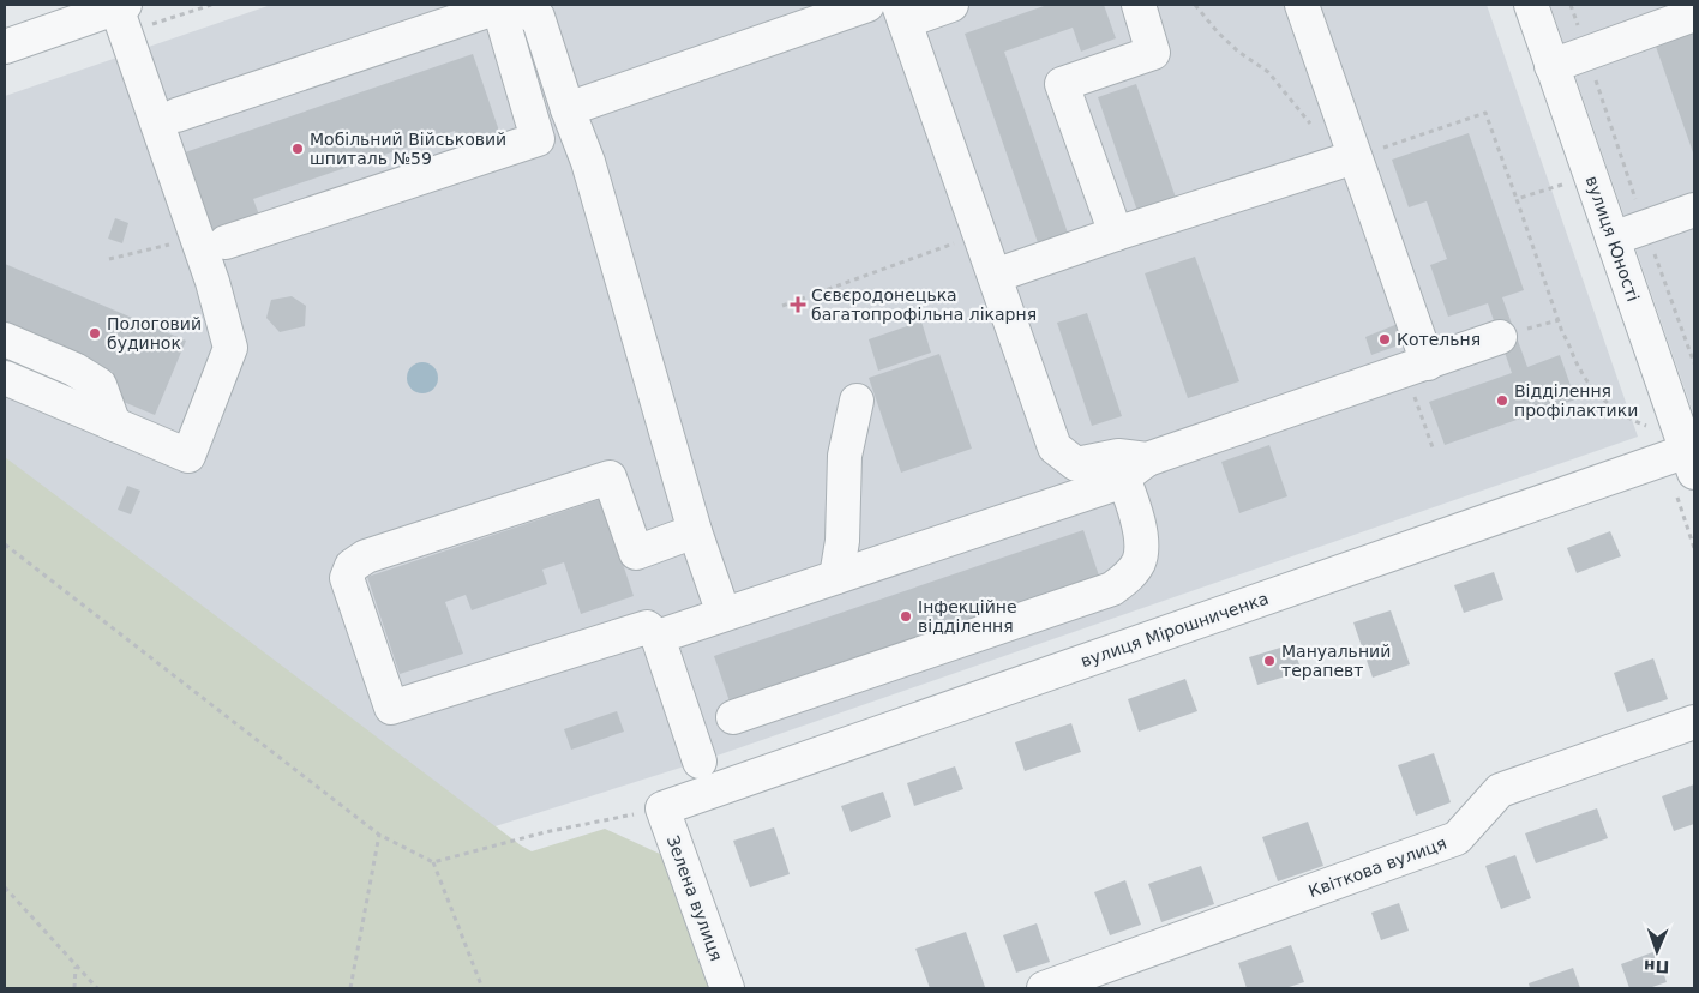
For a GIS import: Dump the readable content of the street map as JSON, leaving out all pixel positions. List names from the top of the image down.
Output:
{
  "streets": {
    "street": [
      "вулиця Юності",
      "вулиця Мірошниченка",
      "Квіткова вулиця",
      "Зелена вулиця"
    ]
  },
  "crossings": [
    ["вулиця Юності", "вулиця Мірошниченка"],
    ["вулиця Мірошниченка", "Зелена вулиця"]
  ],
  "places": {
    "other": [
      "Мобільний Військовий шпиталь №59",
      "Пологовий будинок",
      "Котельня",
      "Відділення профілактики",
      "Інфекційне відділення",
      "Мануальний терапевт"
    ],
    "health": ["Сєвєродонецька багатопрофільна лікарня"]
  },
  "north": "bottom"
}
